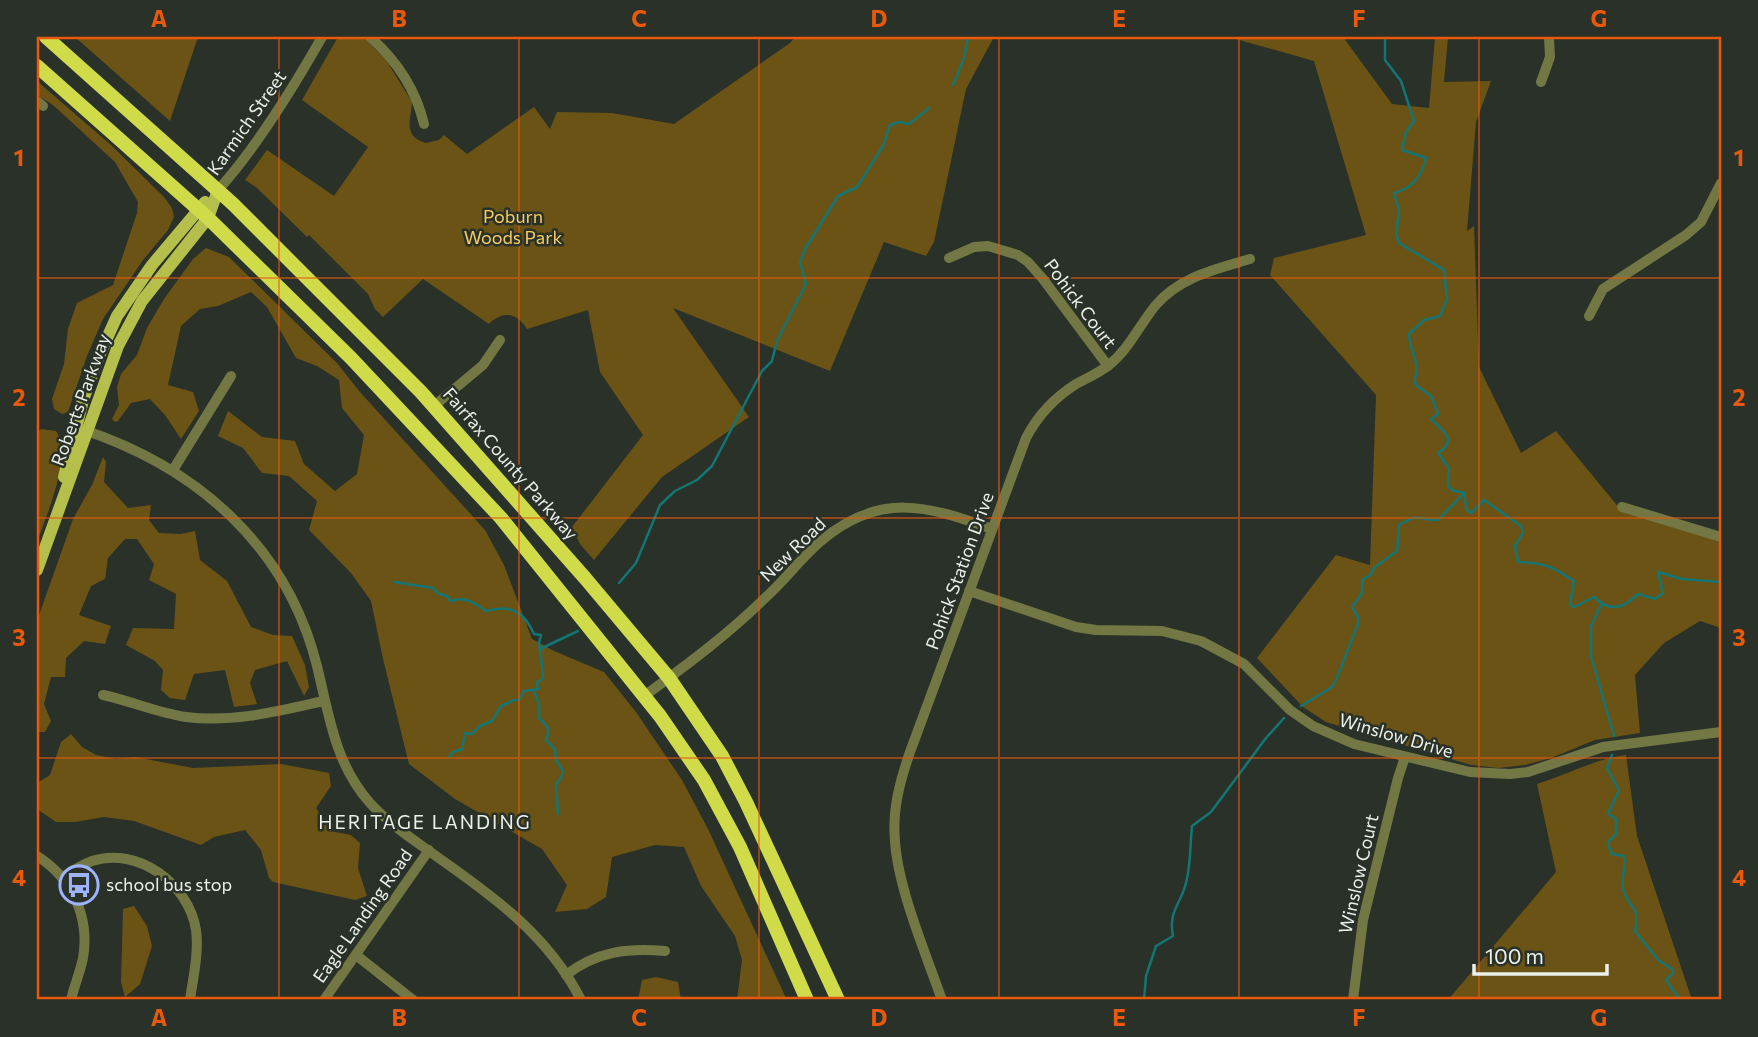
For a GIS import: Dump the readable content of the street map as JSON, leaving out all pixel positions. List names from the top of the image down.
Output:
{
  "streets": {
    "highway": ["Fairfax County Parkway"],
    "main road": ["Roberts Parkway"],
    "street": [
      "Karmich Street",
      "Pohick Court",
      "New Road",
      "Pohick Station Drive",
      "Winslow Drive",
      "Winslow Court",
      "Eagle Landing Road"
    ]
  },
  "crossings": [
    ["Karmich Street", "Roberts Parkway"],
    ["Karmich Street", "Fairfax County Parkway"],
    ["Pohick Court", "Pohick Station Drive"],
    ["Roberts Parkway", "Fairfax County Parkway"],
    ["Fairfax County Parkway", "New Road"],
    ["New Road", "Pohick Station Drive"],
    ["Pohick Station Drive", "Winslow Drive"],
    ["Winslow Drive", "Winslow Court"]
  ],
  "districts": ["HERITAGE LANDING"],
  "parks": ["Poburn Woods Park"],
  "places": {
    "bus stop": ["school bus stop"]
  },
  "scale_bar": "100 m",
  "grid": {
    "columns": [
      "A",
      "B",
      "C",
      "D",
      "E",
      "F",
      "G"
    ],
    "rows": [
      "1",
      "2",
      "3",
      "4"
    ]
  }
}
